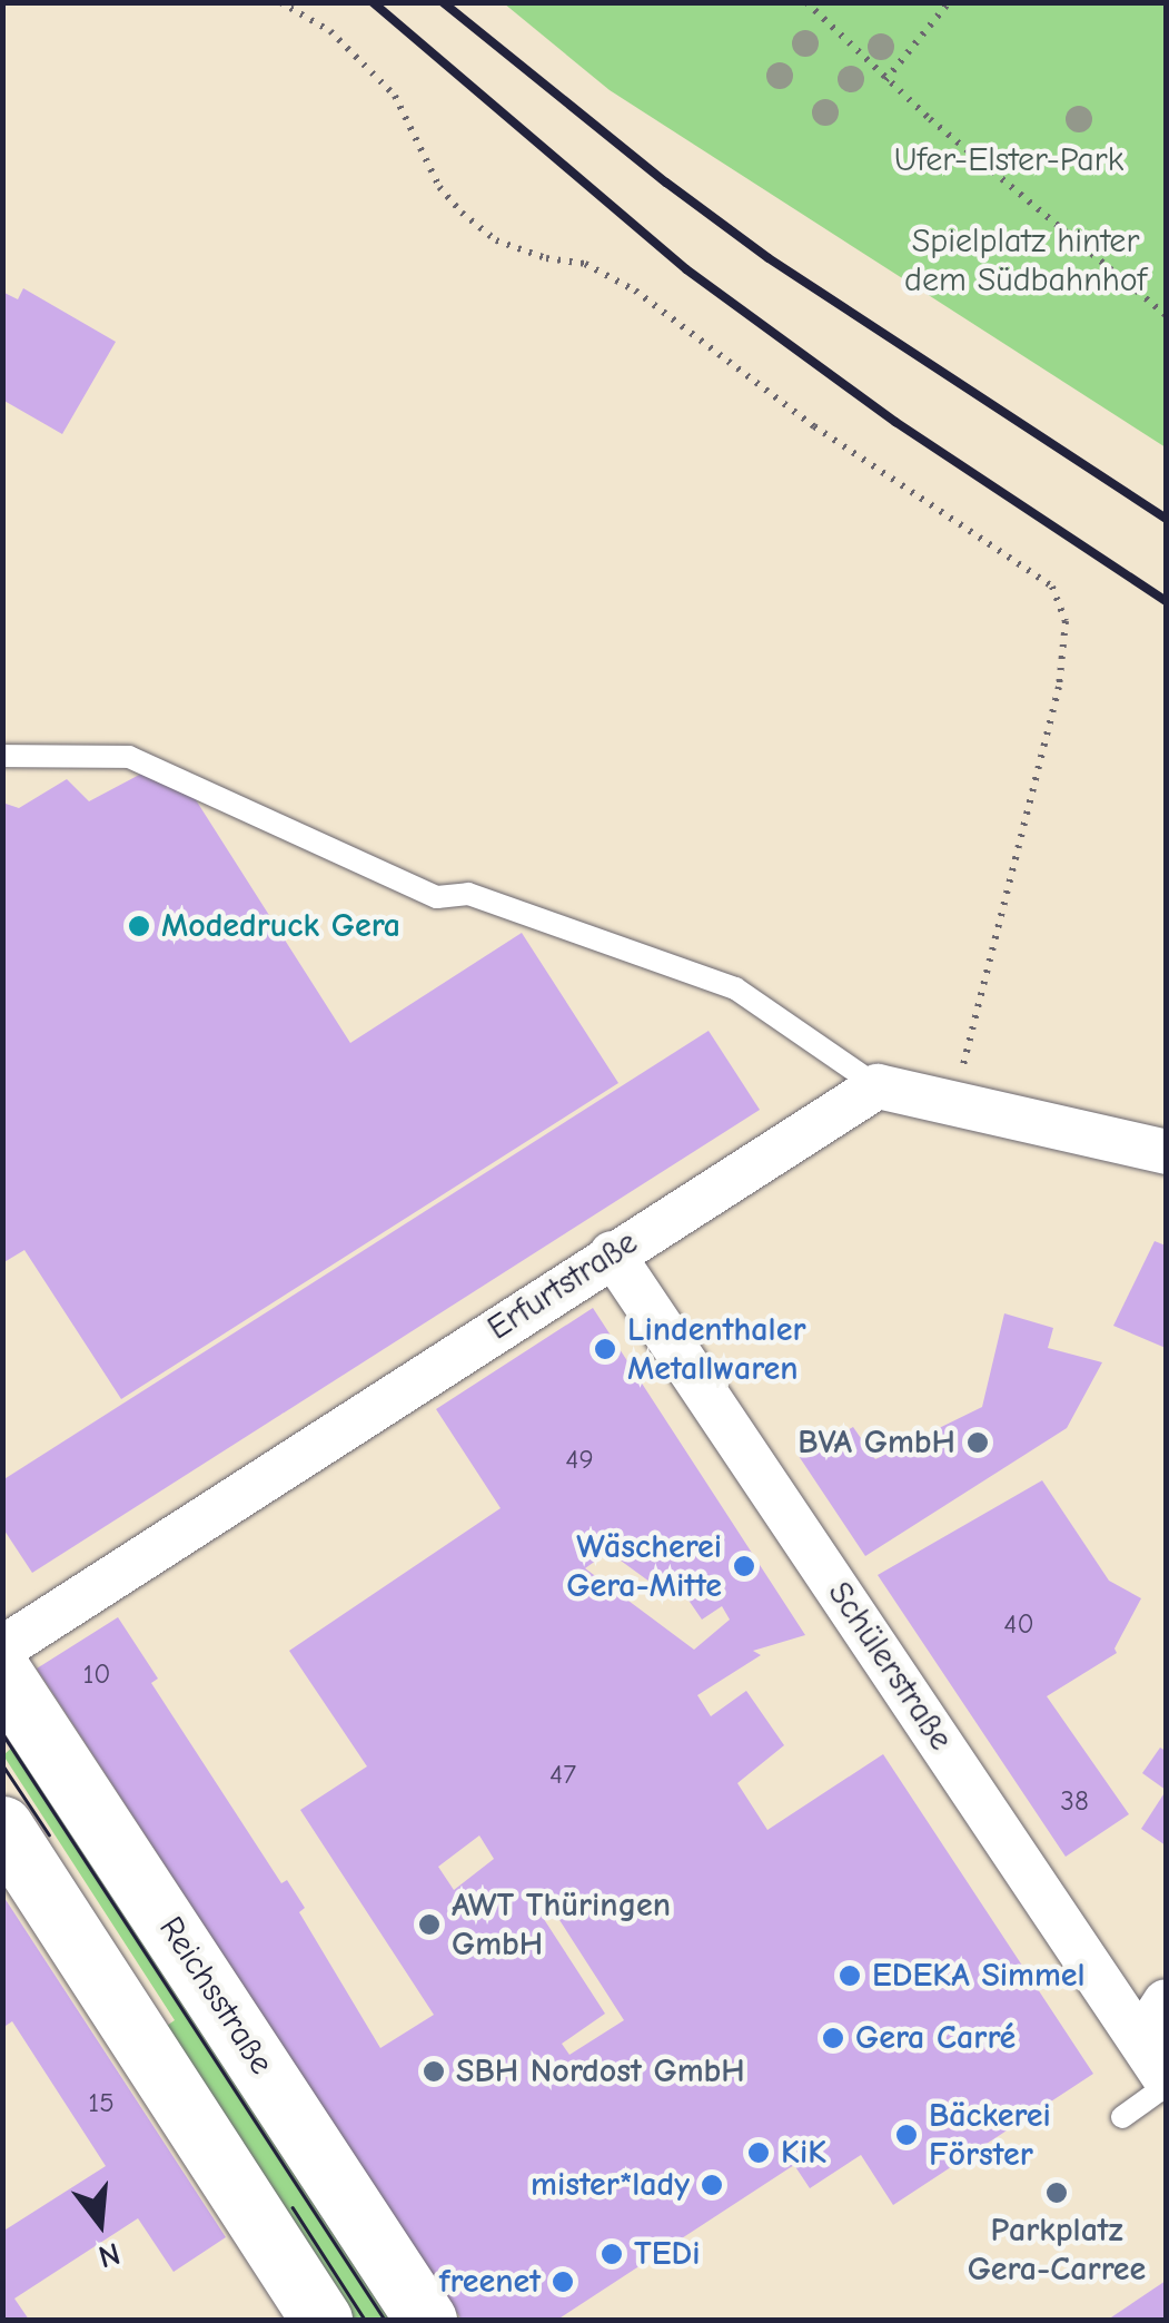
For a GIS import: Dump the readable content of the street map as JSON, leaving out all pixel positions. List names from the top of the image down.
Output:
{
  "streets": {
    "main road": ["Reichsstraße"],
    "street": ["Erfurtstraße", "Schülerstraße"]
  },
  "crossings": [
    ["Erfurtstraße", "Schülerstraße"]
  ],
  "parks": ["Ufer-Elster-Park", "Spielplatz hinter dem Südbahnhof"],
  "places": [
    "Modedruck Gera",
    "Lindenthaler Metallwaren",
    "BVA GmbH",
    "Wäscherei Gera-Mitte",
    "AWT Thüringen GmbH",
    "EDEKA Simmel",
    "Gera Carré",
    "SBH Nordost GmbH",
    "Bäckerei Förster",
    "KiK",
    "mister*lady",
    "Parkplatz Gera-Carree",
    "TEDi",
    "freenet"
  ],
  "house_numbers": [
    "49",
    "40",
    "10",
    "47",
    "38",
    "15"
  ],
  "north": "bottom"
}
